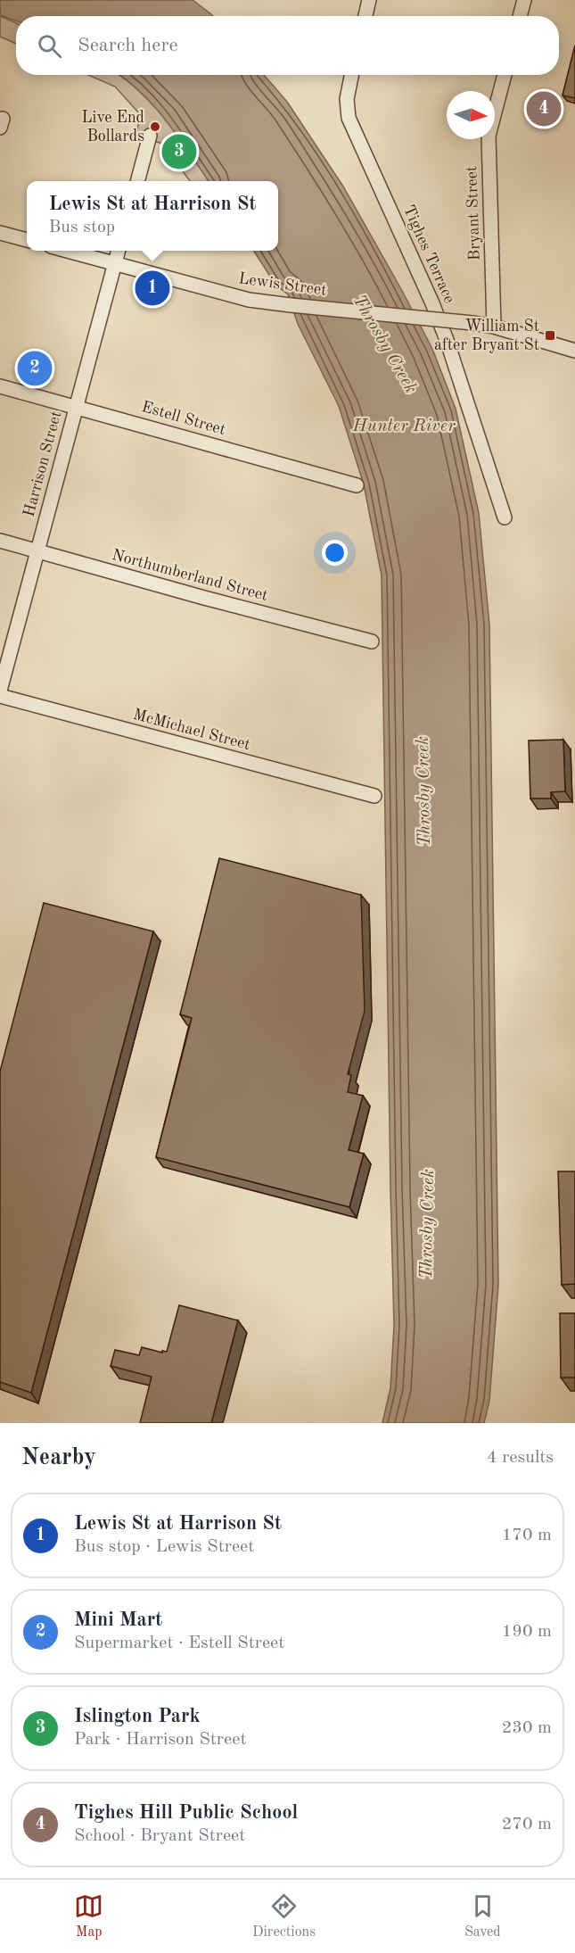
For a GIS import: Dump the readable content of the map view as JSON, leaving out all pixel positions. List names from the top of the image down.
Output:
{
  "streets": {
    "street": [
      "Bryant Street",
      "Tighes Terrace",
      "Lewis Street",
      "Estell Street",
      "Harrison Street",
      "Northumberland Street",
      "McMichael Street"
    ]
  },
  "crossings": [
    ["Bryant Street", "Lewis Street"],
    ["Lewis Street", "Harrison Street"],
    ["Estell Street", "Harrison Street"],
    ["Harrison Street", "Northumberland Street"]
  ],
  "water": ["Throsby Creek", "Hunter River"],
  "places": {
    "other": ["Live End Bollards"],
    "transit": ["William St after Bryant St"]
  },
  "north": "right",
  "page": {
    "search": "Search here",
    "pins": [
      "4",
      "3",
      "1",
      "2"
    ],
    "popup": ["Lewis St at Harrison St", "Bus stop"],
    "heading": ["Nearby", "4 results"],
    "list": [
      {
        "mark": "1",
        "name": "Lewis St at Harrison St",
        "note": "Bus stop · Lewis Street",
        "value": "170 m"
      },
      {
        "mark": "2",
        "name": "Mini Mart",
        "note": "Supermarket · Estell Street",
        "value": "190 m"
      },
      {
        "mark": "3",
        "name": "Islington Park",
        "note": "Park · Harrison Street",
        "value": "230 m"
      },
      {
        "mark": "4",
        "name": "Tighes Hill Public School",
        "note": "School · Bryant Street",
        "value": "270 m"
      }
    ],
    "nav": ["Map", "Directions", "Saved"]
  }
}
